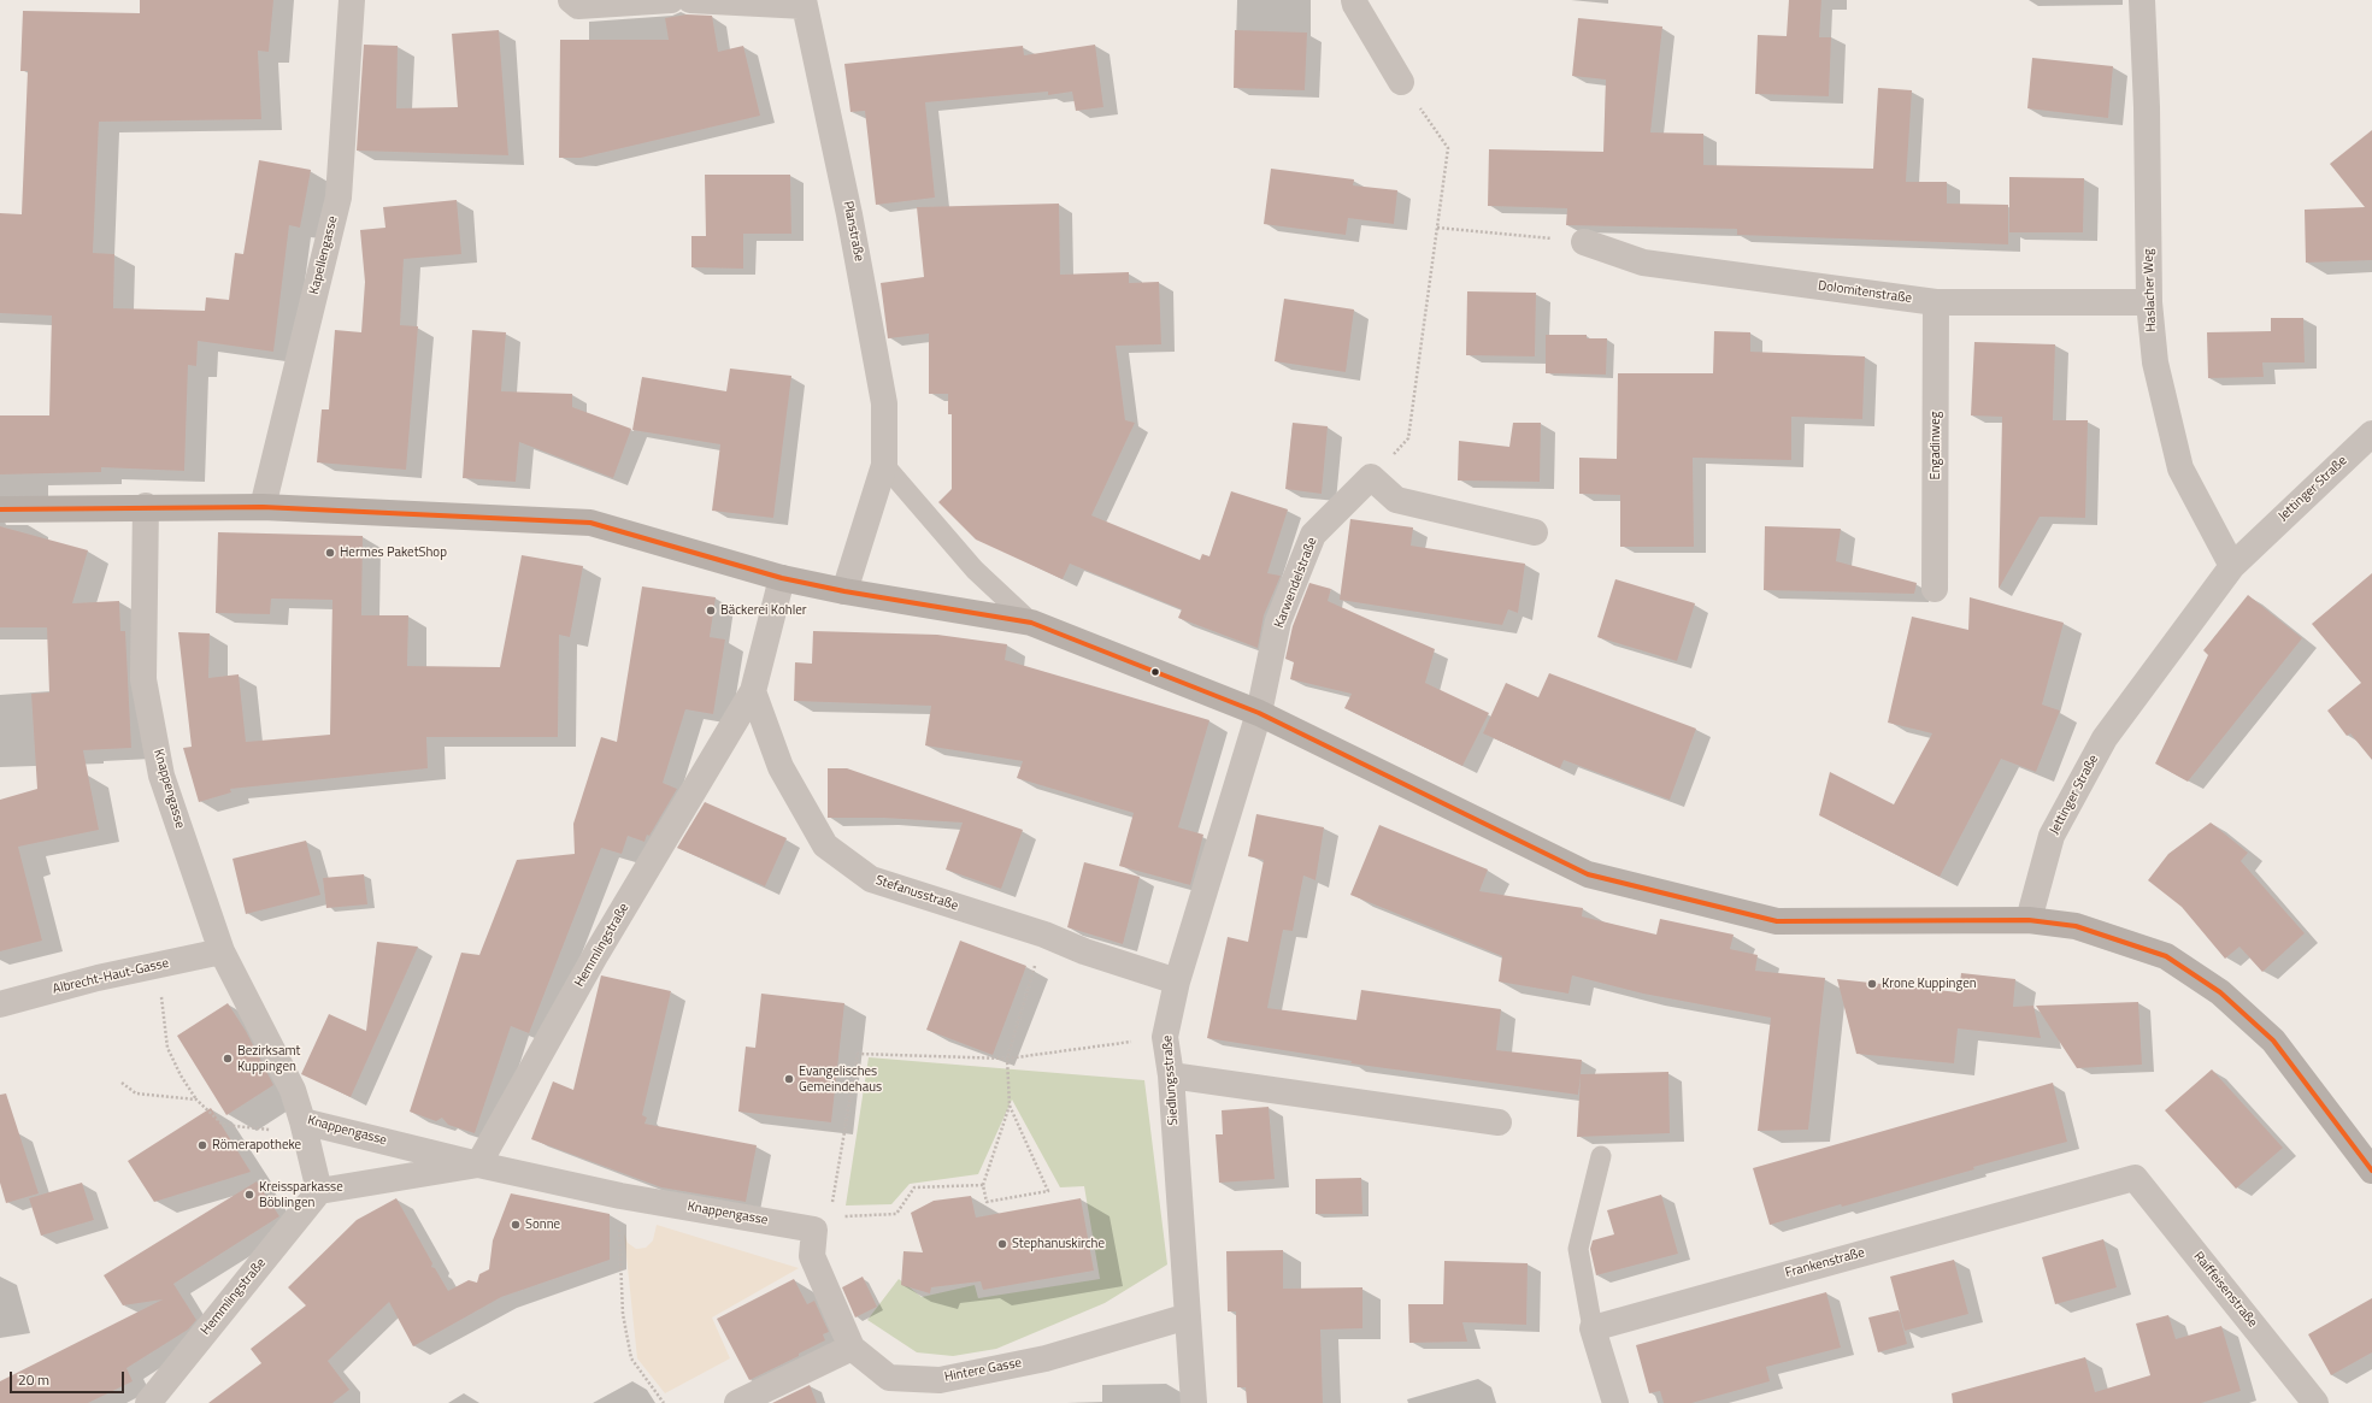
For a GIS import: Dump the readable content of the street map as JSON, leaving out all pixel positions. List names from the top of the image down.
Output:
{
  "streets": {
    "street": [
      "Planstraße",
      "Kapellengasse",
      "Haslacher Weg",
      "Dolomitenstraße",
      "Engadinweg",
      "Jettinger Straße",
      "Karwendelstraße",
      "Knappengasse",
      "Stefanusstraße",
      "Hemmlingstraße",
      "Albrecht-Haut-Gasse",
      "Siedlungsstraße",
      "Frankenstraße",
      "Raiffeisenstraße",
      "Hintere Gasse"
    ]
  },
  "crossings": [
    ["Haslacher Weg", "Dolomitenstraße"],
    ["Haslacher Weg", "Jettinger Straße"],
    ["Dolomitenstraße", "Engadinweg"],
    ["Karwendelstraße", "Siedlungsstraße"],
    ["Knappengasse", "Hemmlingstraße"],
    ["Knappengasse", "Albrecht-Haut-Gasse"],
    ["Stefanusstraße", "Hemmlingstraße"],
    ["Stefanusstraße", "Siedlungsstraße"],
    ["Siedlungsstraße", "Hintere Gasse"],
    ["Frankenstraße", "Raiffeisenstraße"]
  ],
  "places": [
    "Hermes PaketShop",
    "Bäckerei Kohler",
    "Krone Kuppingen",
    "Bezirksamt Kuppingen",
    "Evangelisches Gemeindehaus",
    "Römerapotheke",
    "Kreissparkasse Böblingen",
    "Sonne",
    "Stephanuskirche"
  ],
  "scale_bar": "20 m"
}
